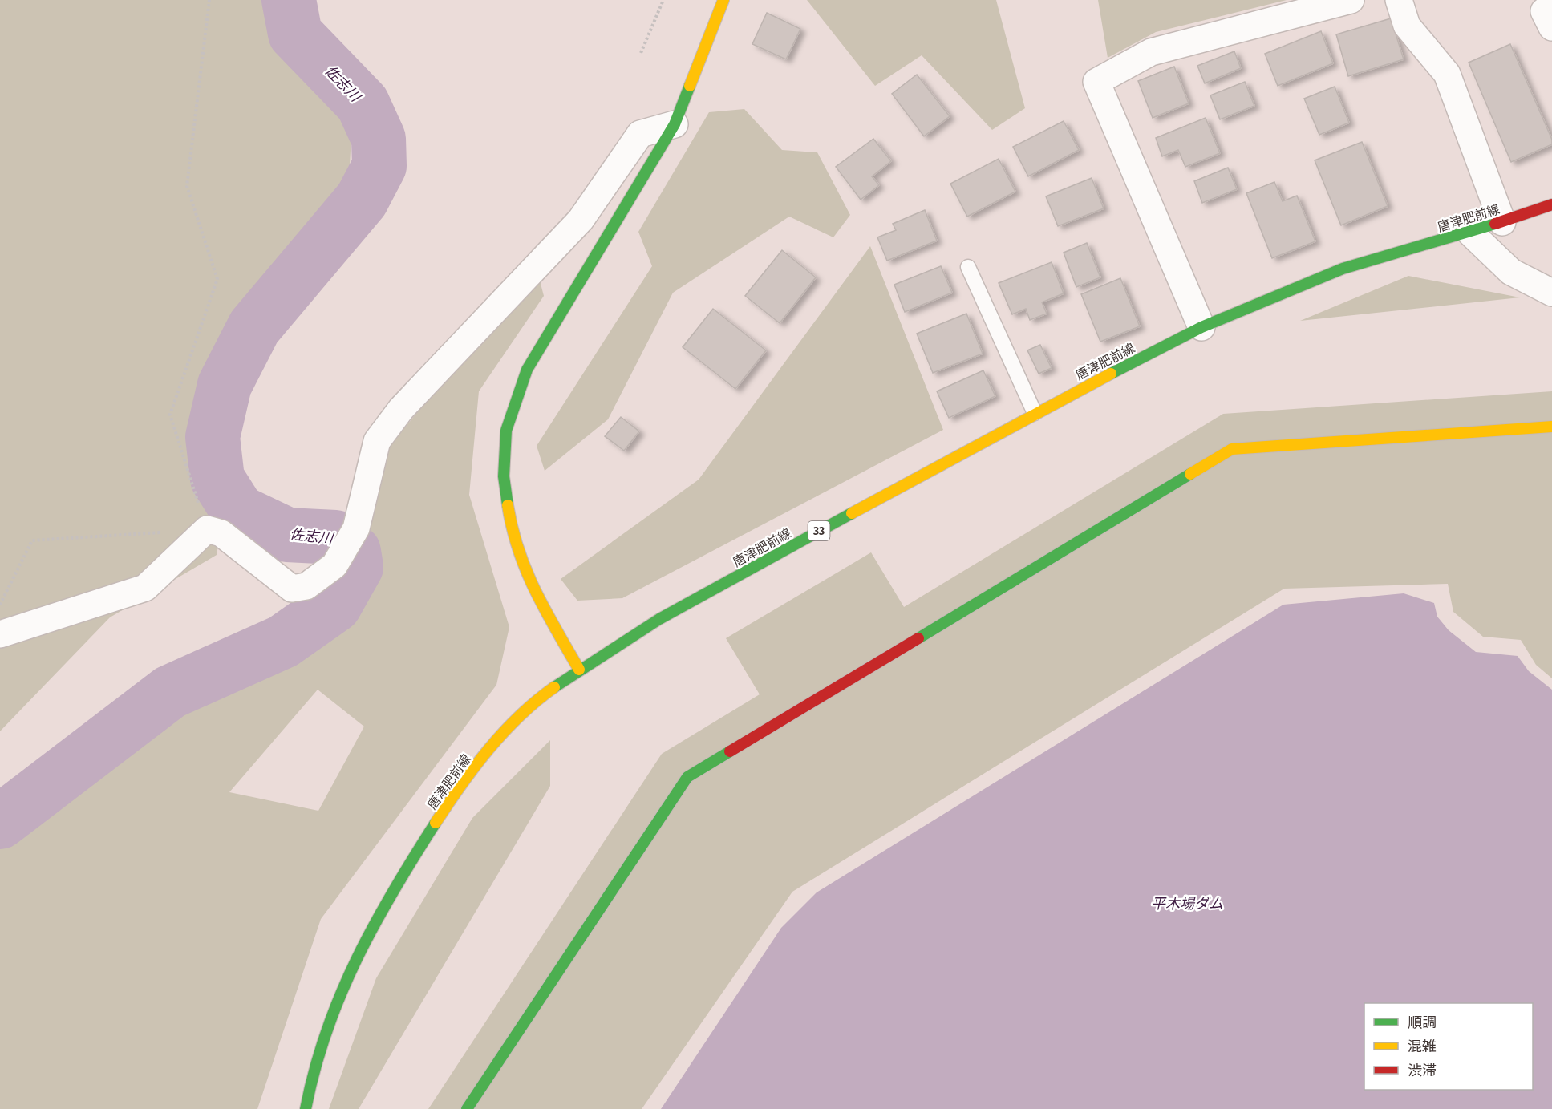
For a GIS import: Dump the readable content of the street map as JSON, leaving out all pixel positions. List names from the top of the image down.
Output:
{
  "streets": {
    "street": ["唐津肥前線", "33"]
  },
  "water": ["佐志川", "平木場ダム"],
  "legend": ["順調", "混雑", "渋滞"]
}
